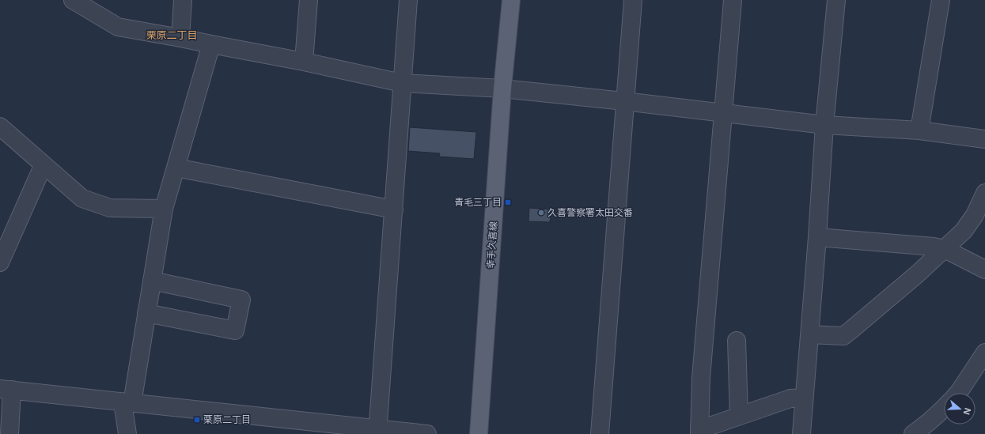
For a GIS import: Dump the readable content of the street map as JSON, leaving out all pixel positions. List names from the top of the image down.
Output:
{
  "streets": {
    "main road": ["幸手久喜線"]
  },
  "districts": ["栗原二丁目"],
  "places": {
    "transit": ["青毛三丁目", "栗原二丁目"],
    "other": ["久喜警察署太田交番"]
  },
  "north": "right"
}
